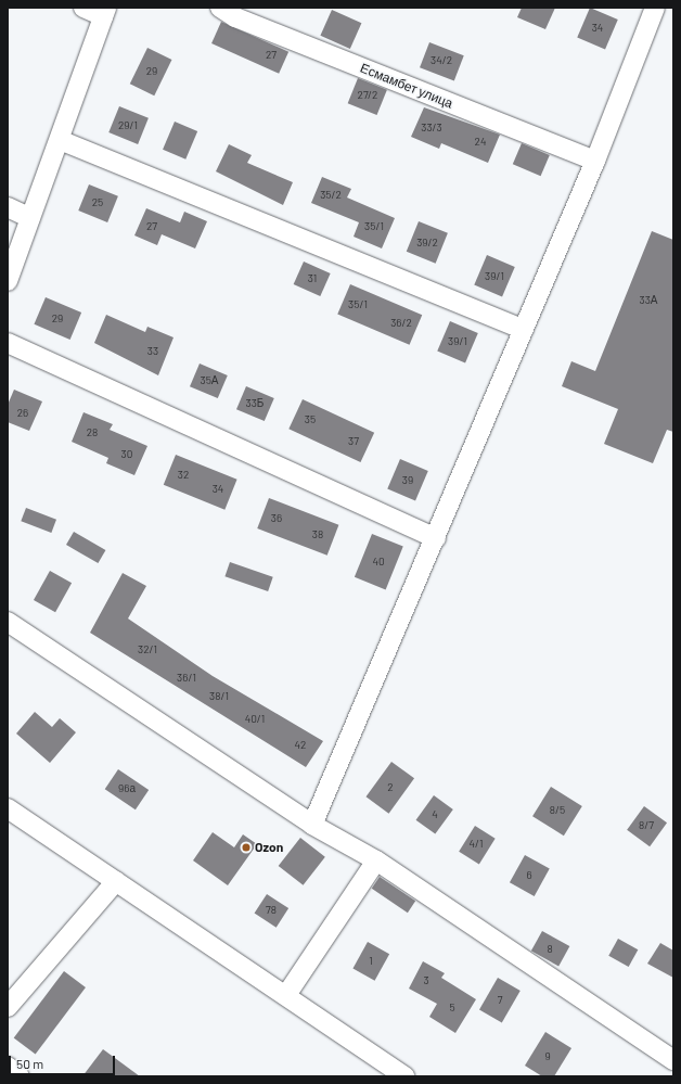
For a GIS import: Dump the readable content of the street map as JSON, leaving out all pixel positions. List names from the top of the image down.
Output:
{
  "streets": {
    "street": ["Есмамбет улица"]
  },
  "places": ["Ozon"],
  "house_numbers": [
    "34",
    "27",
    "34/2",
    "29",
    "27/2",
    "29/1",
    "33/3",
    "24",
    "35/2",
    "25",
    "27",
    "35/1",
    "39/2",
    "39/1",
    "31",
    "33А",
    "35/1",
    "29",
    "36/2",
    "39/1",
    "33",
    "35А",
    "33Б",
    "26",
    "35",
    "28",
    "37",
    "30",
    "32",
    "39",
    "34",
    "36",
    "38",
    "40",
    "32/1",
    "36/1",
    "38/1",
    "40/1",
    "42",
    "2",
    "96а",
    "8/5",
    "4",
    "8/7",
    "4/1",
    "6",
    "78",
    "8",
    "1",
    "3",
    "7",
    "5",
    "9"
  ],
  "scale_bar": "50 m"
}
